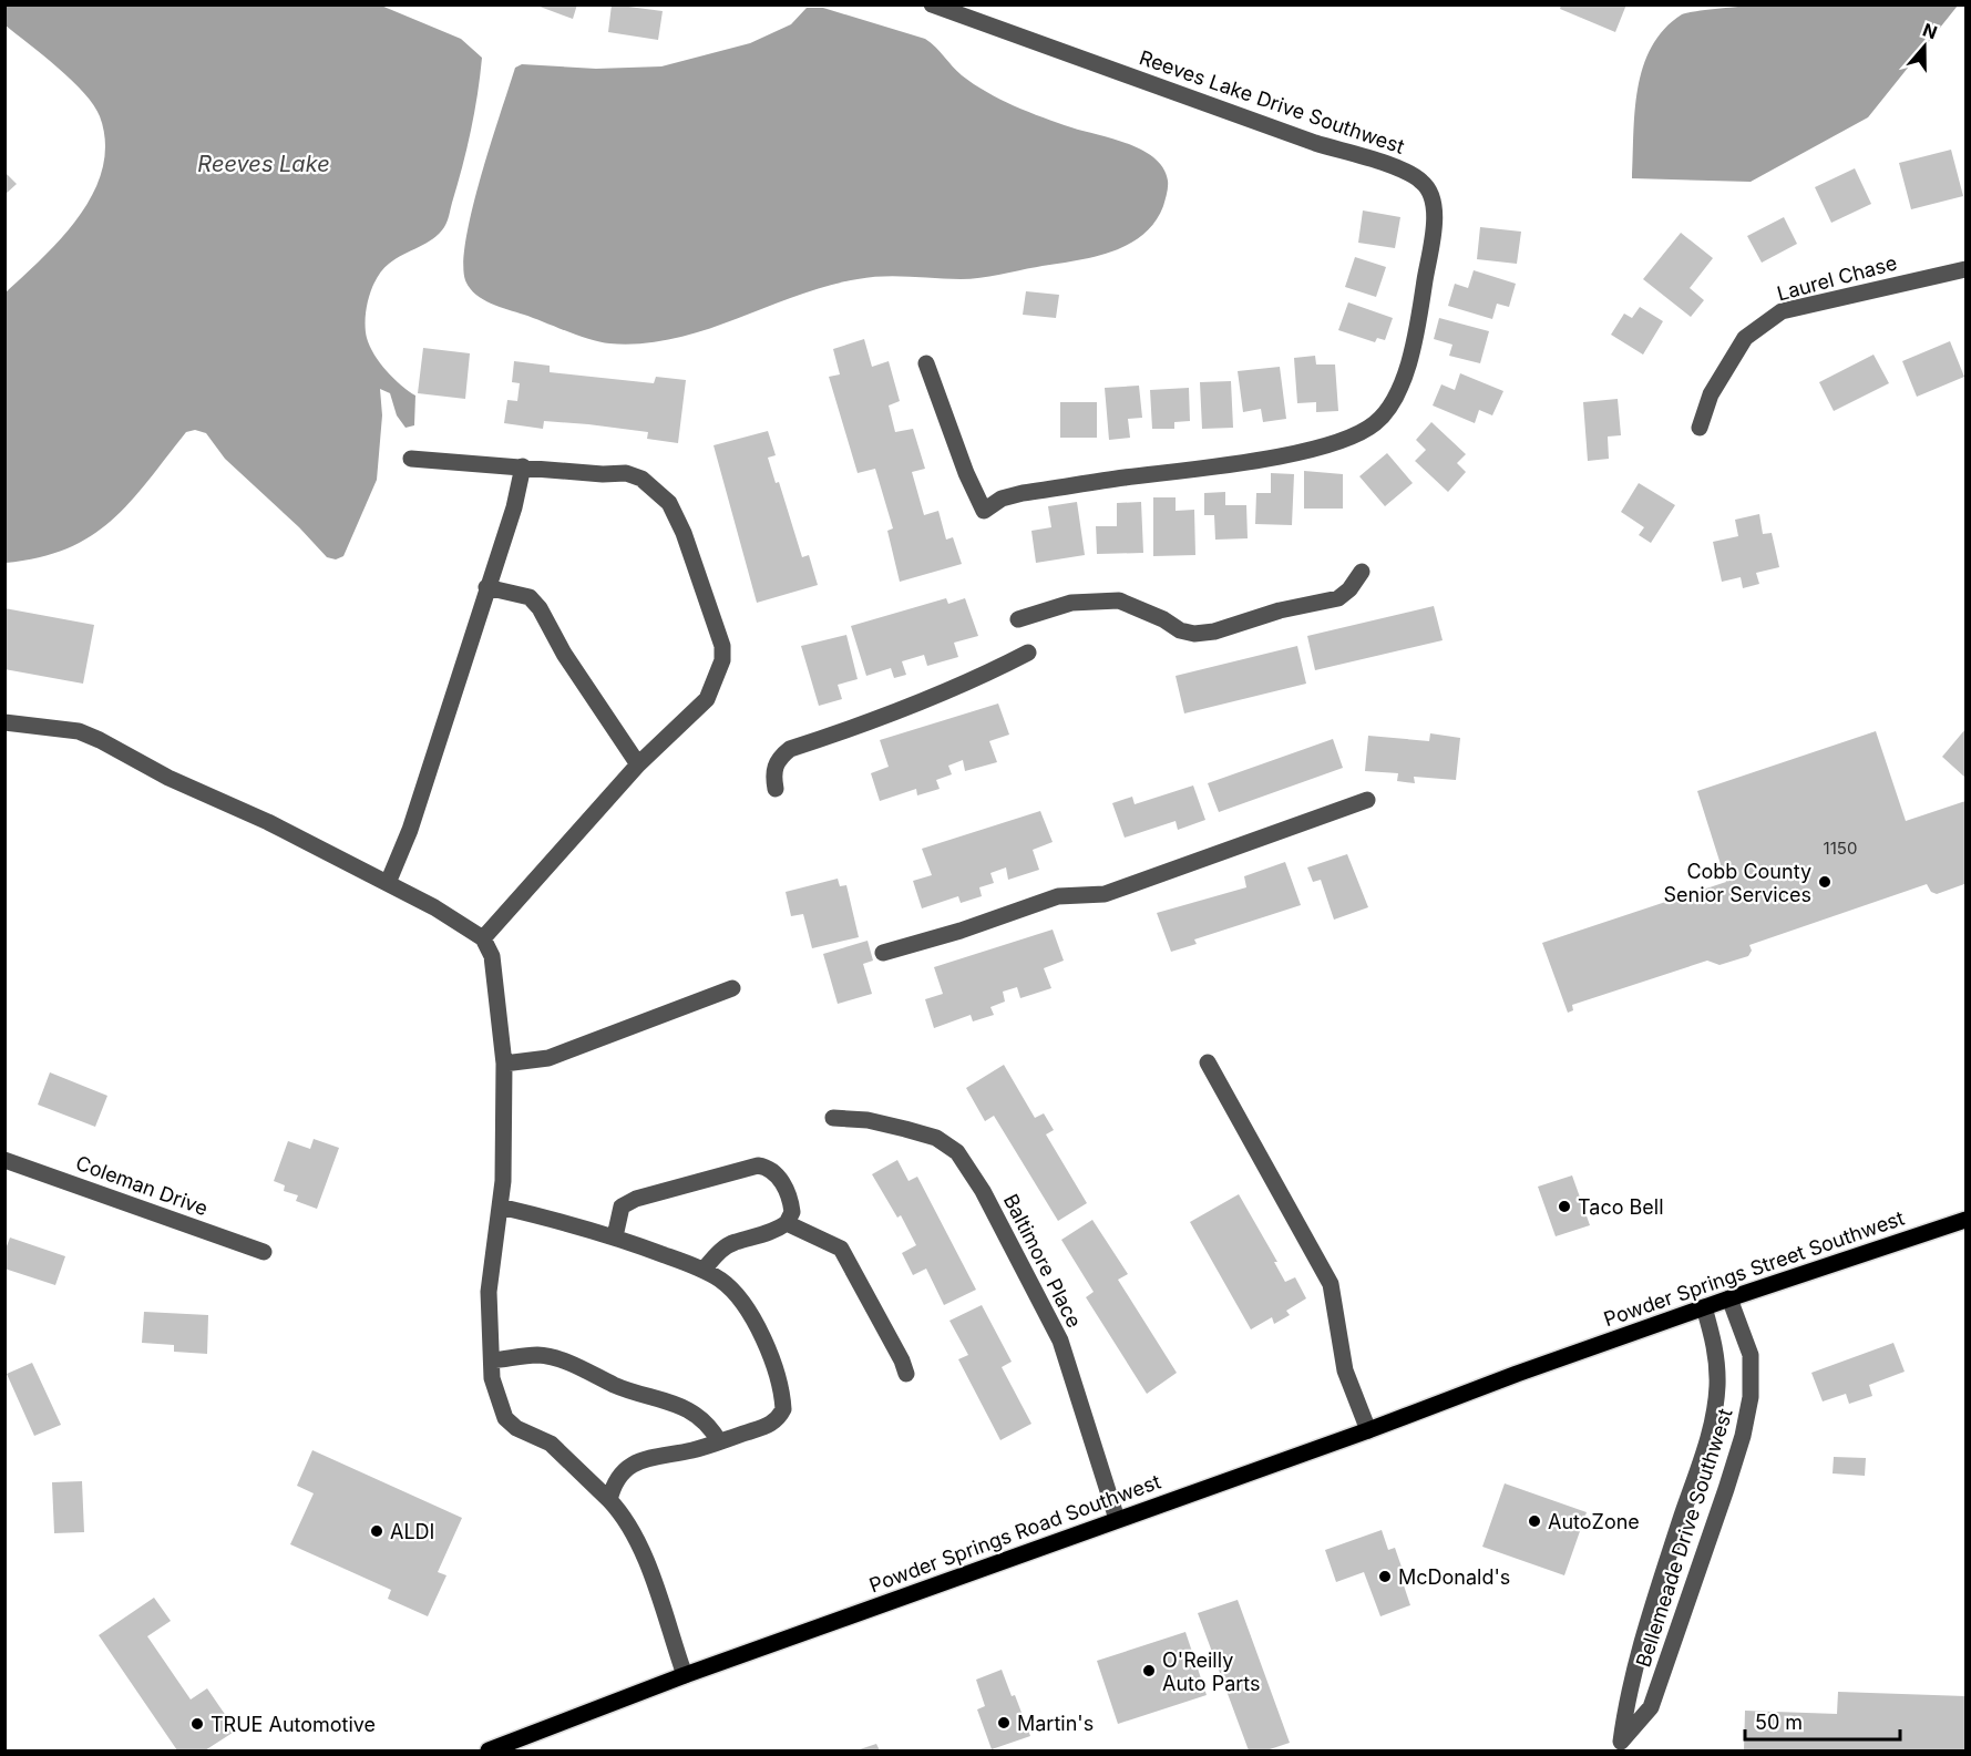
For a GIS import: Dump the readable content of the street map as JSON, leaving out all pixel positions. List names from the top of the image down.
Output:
{
  "streets": {
    "main road": ["Powder Springs Street Southwest", "Powder Springs Road Southwest"],
    "street": [
      "Reeves Lake Drive Southwest",
      "Laurel Chase",
      "Coleman Drive",
      "Baltimore Place",
      "Bellemeade Drive Southwest"
    ]
  },
  "crossings": [
    ["Baltimore Place", "Powder Springs Road Southwest"],
    ["Powder Springs Street Southwest", "Powder Springs Road Southwest"],
    ["Powder Springs Street Southwest", "Bellemeade Drive Southwest"]
  ],
  "water": ["Reeves Lake"],
  "places": [
    "Cobb County Senior Services",
    "Taco Bell",
    "AutoZone",
    "ALDI",
    "McDonald's",
    "O'Reilly Auto Parts",
    "Martin's",
    "TRUE Automotive"
  ],
  "house_numbers": ["1150"],
  "scale_bar": "50 m",
  "north": "top"
}
